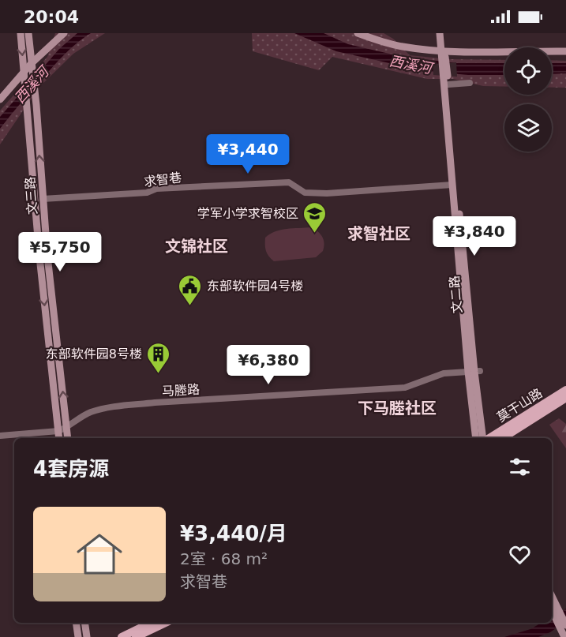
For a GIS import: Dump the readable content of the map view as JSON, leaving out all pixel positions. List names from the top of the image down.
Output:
{
  "streets": {
    "main road": ["文三路", "文二路", "莫干山路"],
    "street": ["求智巷", "马塍路"]
  },
  "crossings": [
    ["求智巷", "文三路"],
    ["求智巷", "文二路"],
    ["文三路", "马塍路"],
    ["文二路", "马塍路"]
  ],
  "districts": ["求智社区", "文锦社区", "下马塍社区"],
  "water": ["西溪河"],
  "places": {
    "school or university": ["学军小学求智校区"],
    "public building": ["东部软件园4号楼"],
    "building": ["东部软件园8号楼"]
  },
  "page": {
    "status": "20:04",
    "price": [
      "¥3,440",
      "¥3,840",
      "¥5,750",
      "¥6,380"
    ],
    "heading": "4套房源",
    "list": [
      {
        "name": "¥3,440/月",
        "note": "2室 · 68 m² · 求智巷"
      }
    ]
  }
}
